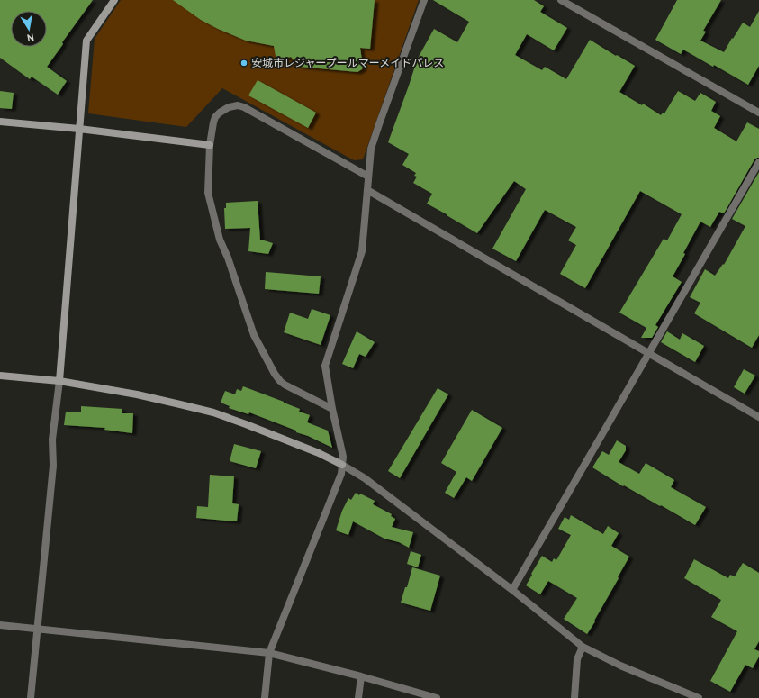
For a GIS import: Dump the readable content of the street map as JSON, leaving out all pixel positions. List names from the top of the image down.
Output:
{
  "places": ["安城市レジャープールマーメイドパレス"],
  "north": "bottom"
}
